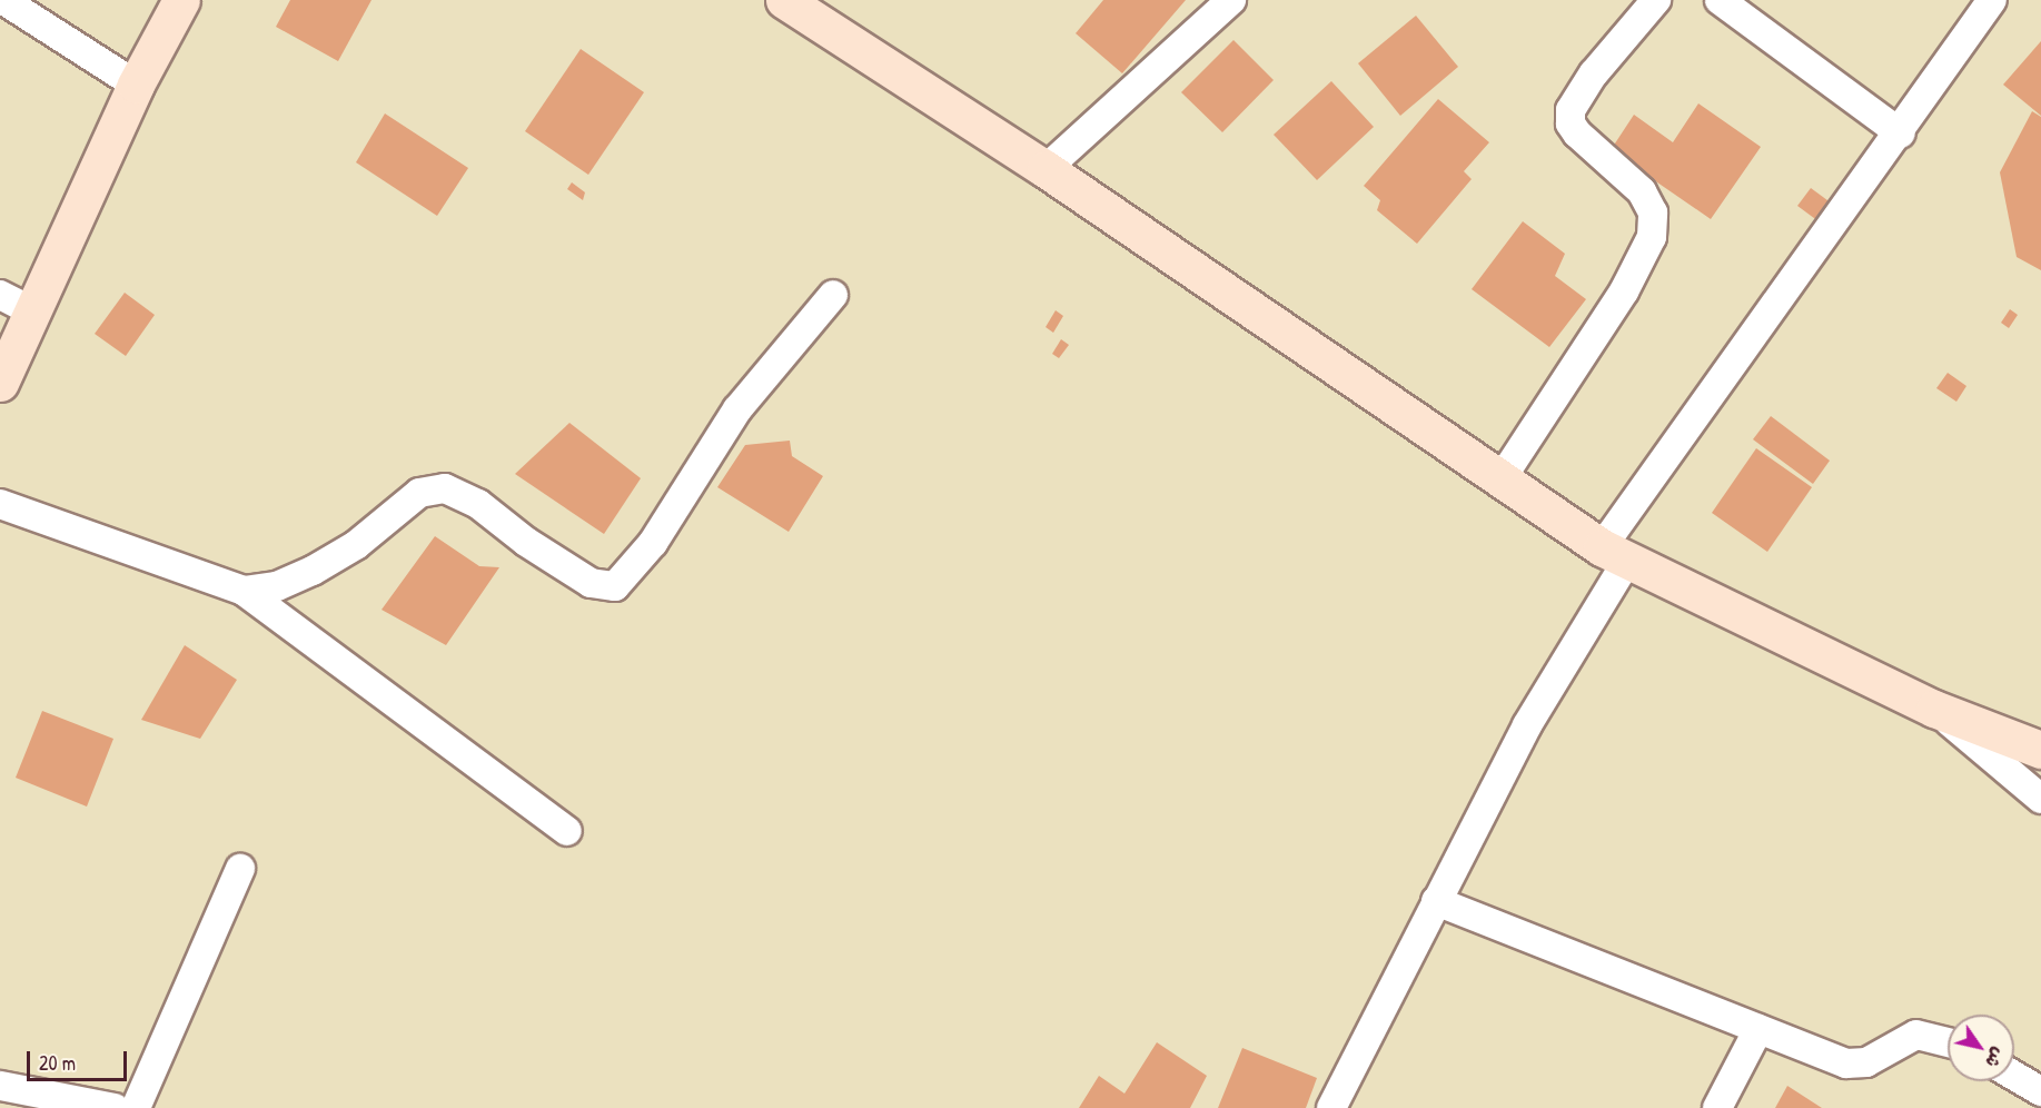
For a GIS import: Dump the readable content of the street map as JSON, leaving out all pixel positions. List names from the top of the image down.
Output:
{
  "scale_bar": "20 m",
  "north": "bottom right"
}
